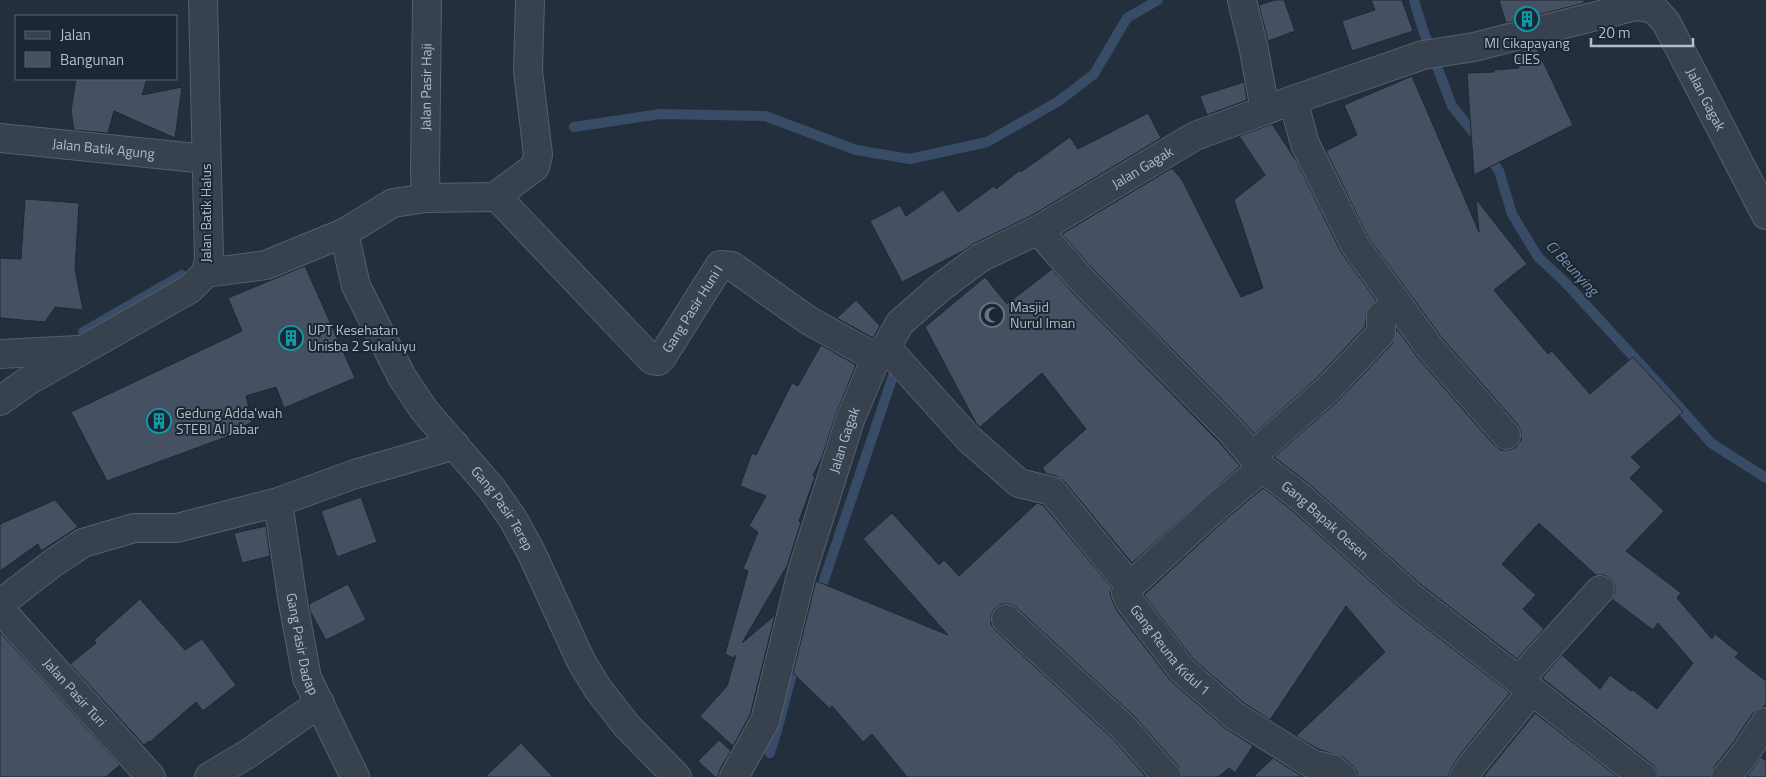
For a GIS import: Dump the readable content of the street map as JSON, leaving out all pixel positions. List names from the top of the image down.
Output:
{
  "streets": {
    "street": [
      "Jalan Pasir Haji",
      "Jalan Gagak",
      "Jalan Batik Agung",
      "Jalan Batik Halus",
      "Gang Pasir Huni I",
      "Gang Pasir Terep",
      "Gang Bapak Oesen",
      "Gang Pasir Dadap",
      "Gang Reuna Kidul 1",
      "Jalan Pasir Turi"
    ]
  },
  "crossings": [
    ["Jalan Gagak", "Gang Pasir Huni I"],
    ["Jalan Gagak", "Gang Bapak Oesen"],
    ["Jalan Gagak", "Gang Reuna Kidul 1"],
    ["Jalan Batik Agung", "Jalan Batik Halus"],
    ["Gang Pasir Huni I", "Gang Reuna Kidul 1"]
  ],
  "water": ["Ci Beunying"],
  "places": {
    "building": ["MI Cikapayang CIES", "UPT Kesehatan Unisba 2 Sukaluyu", "Gedung Adda'wah STEBI Al Jabar"],
    "mosque": ["Masjid Nurul Iman"]
  },
  "legend": ["Jalan", "Bangunan"],
  "scale_bar": "20 m"
}
